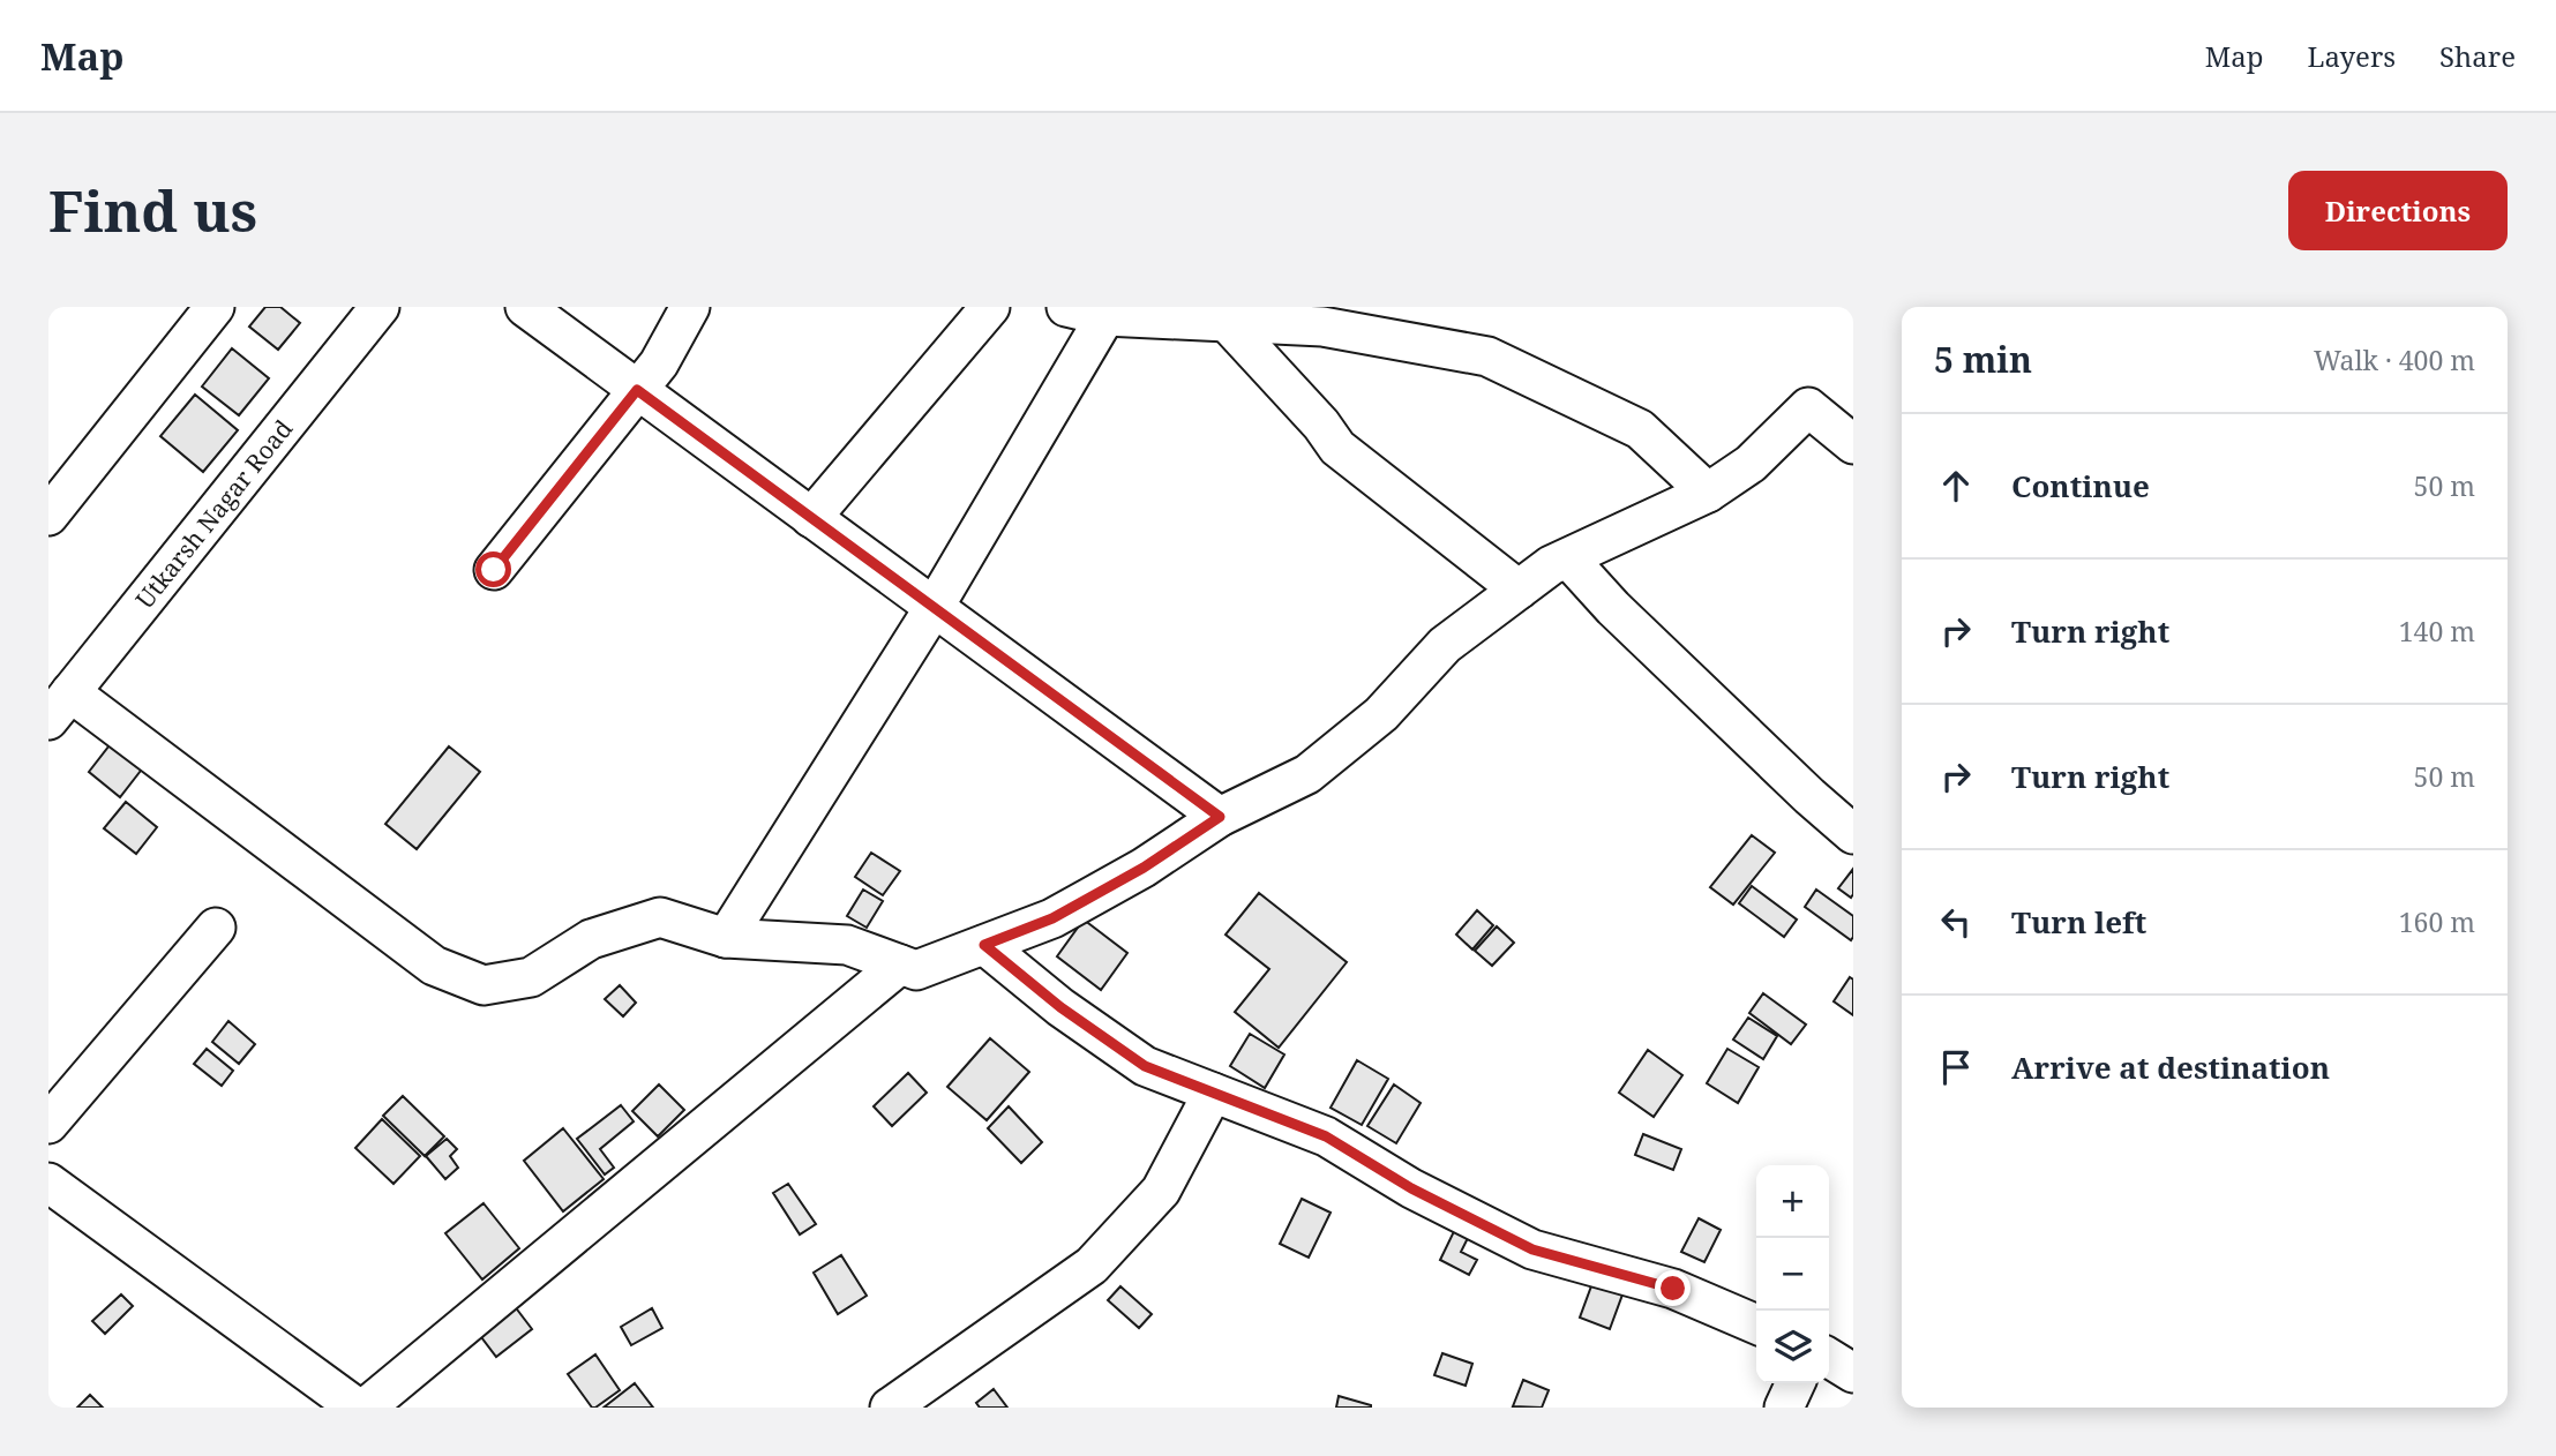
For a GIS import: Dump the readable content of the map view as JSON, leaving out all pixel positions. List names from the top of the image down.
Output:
{
  "streets": {
    "street": ["Utkarsh Nagar Road"]
  },
  "page": {
    "header": "Map",
    "nav": ["Map", "Layers", "Share"],
    "buttons": "Directions",
    "title": "Find us",
    "heading": ["5 min", "Walk · 400 m"],
    "list": [
      ["Continue", "50 m"],
      ["Turn right", "140 m"],
      ["Turn right", "50 m"],
      ["Turn left", "160 m"],
      "Arrive at destination"
    ],
    "map_buttons": ["+", "−"]
  }
}
